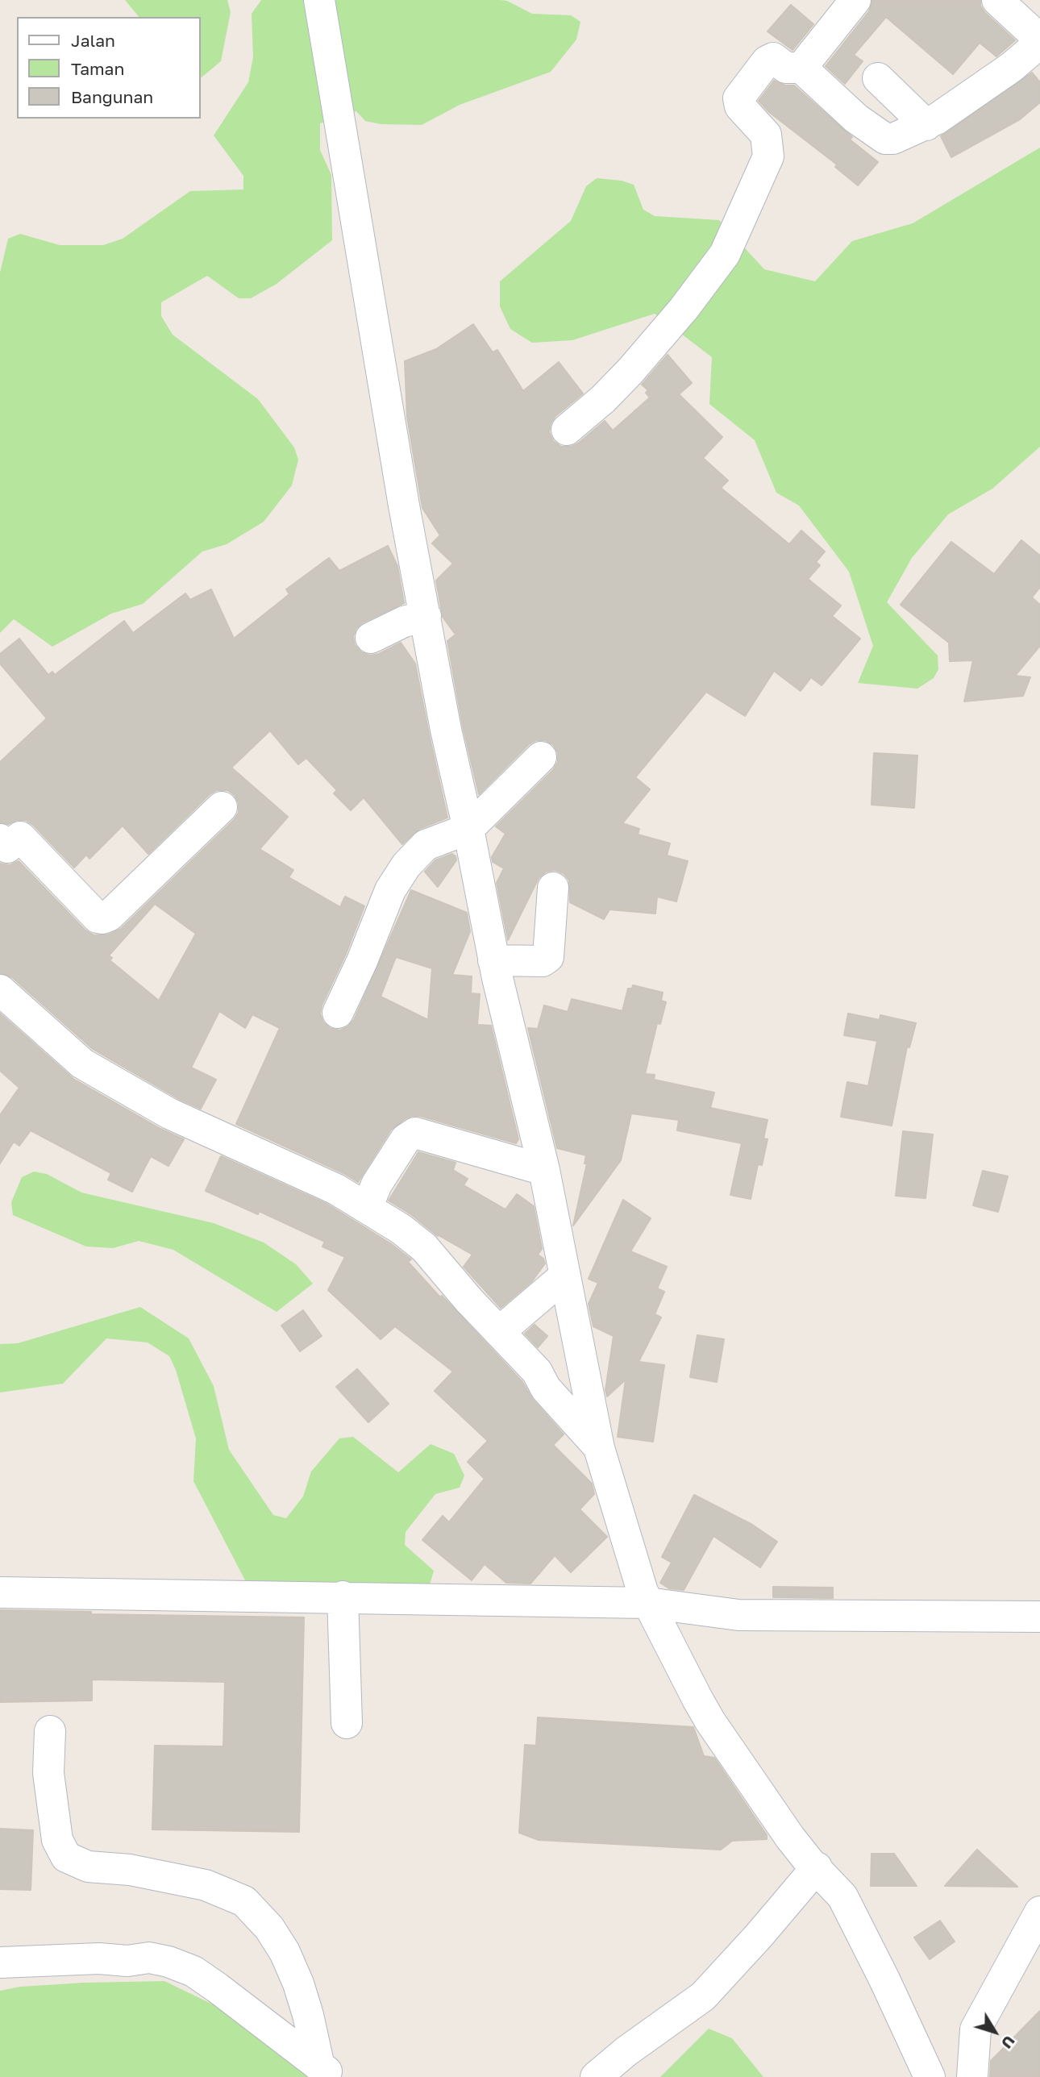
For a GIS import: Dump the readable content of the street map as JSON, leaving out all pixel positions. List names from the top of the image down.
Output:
{
  "legend": ["Jalan", "Taman", "Bangunan"],
  "north": "bottom right"
}
